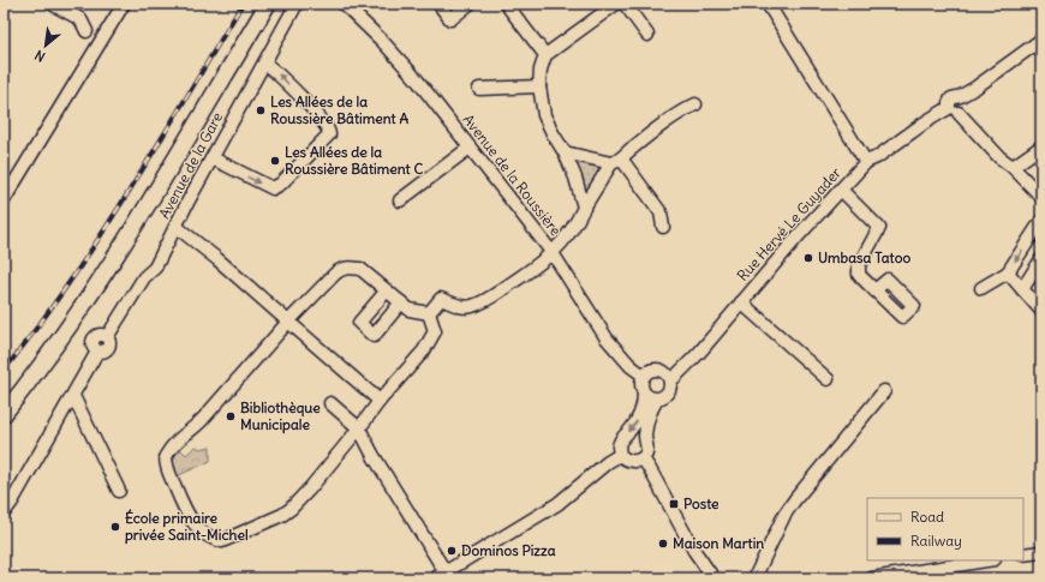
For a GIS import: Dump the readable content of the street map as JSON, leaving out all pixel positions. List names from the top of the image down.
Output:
{
  "streets": {
    "street": ["Avenue de la Gare", "Avenue de la Roussière", "Rue Hervé Le Guyader"]
  },
  "crossings": [
    ["Avenue de la Roussière", "Rue Hervé Le Guyader"]
  ],
  "places": {
    "other": [
      "Les Allées de la Roussière Bâtiment A",
      "Les Allées de la Roussière Bâtiment C",
      "Umbasa Tatoo",
      "Bibliothèque Municipale",
      "École primaire privée Saint-Michel",
      "Maison Martin",
      "Dominos Pizza"
    ],
    "transit": ["Poste"]
  },
  "legend": ["Road", "Railway"],
  "north": "bottom left"
}
